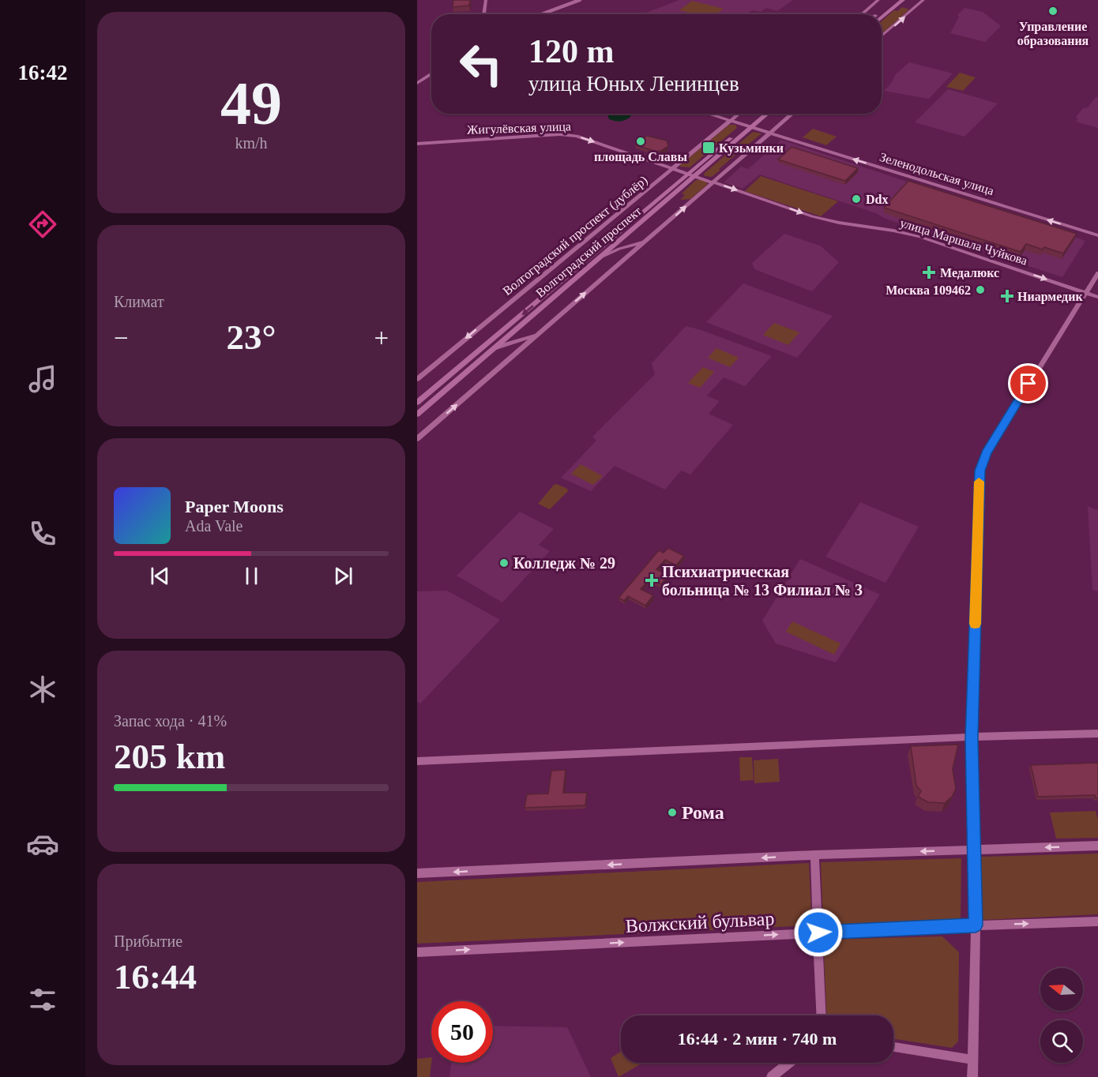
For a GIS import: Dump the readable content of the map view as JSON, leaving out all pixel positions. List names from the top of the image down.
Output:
{
  "streets": {
    "main road": ["Волгоградский проспект"],
    "street": [
      "Жигулёвская улица",
      "Зеленодольская улица",
      "Волгоградский проспект (дублёр)",
      "улица Маршала Чуйкова",
      "Волжский бульвар"
    ]
  },
  "crossings": [
    ["Жигулёвская улица", "Волгоградский проспект (дублёр)"],
    ["Жигулёвская улица", "улица Маршала Чуйкова"],
    ["Жигулёвская улица", "Волгоградский проспект"],
    ["Зеленодольская улица", "Волгоградский проспект (дублёр)"],
    ["Зеленодольская улица", "Волгоградский проспект"],
    ["улица Маршала Чуйкова", "Волгоградский проспект"]
  ],
  "one_way": [
    "Жигулёвская улица",
    "Зеленодольская улица",
    "улица Маршала Чуйкова",
    "Волжский бульвар"
  ],
  "places": {
    "other": [
      "Управление образования",
      "площадь Славы",
      "Ddx",
      "Москва 109462",
      "Колледж № 29",
      "Рома"
    ],
    "transit": ["Кузьминки"],
    "health": ["Медалюкс", "Ниармедик", "Психиатрическая больница № 13 Филиал № 3"]
  },
  "north": "left",
  "page": {
    "tabs": "16:42",
    "tile": [
      ["49", "km/h"],
      "Климат",
      ["Запас хода · 41%", "205 km"],
      ["Прибытие", "16:44"]
    ],
    "turn": ["120 m", "улица Юных Ленинцев"],
    "heat": ["−", "23°", "+"],
    "song": ["Paper Moons", "Ada Vale"],
    "limit": "50",
    "trip": "16:44 · 2 мин · 740 m"
  }
}
